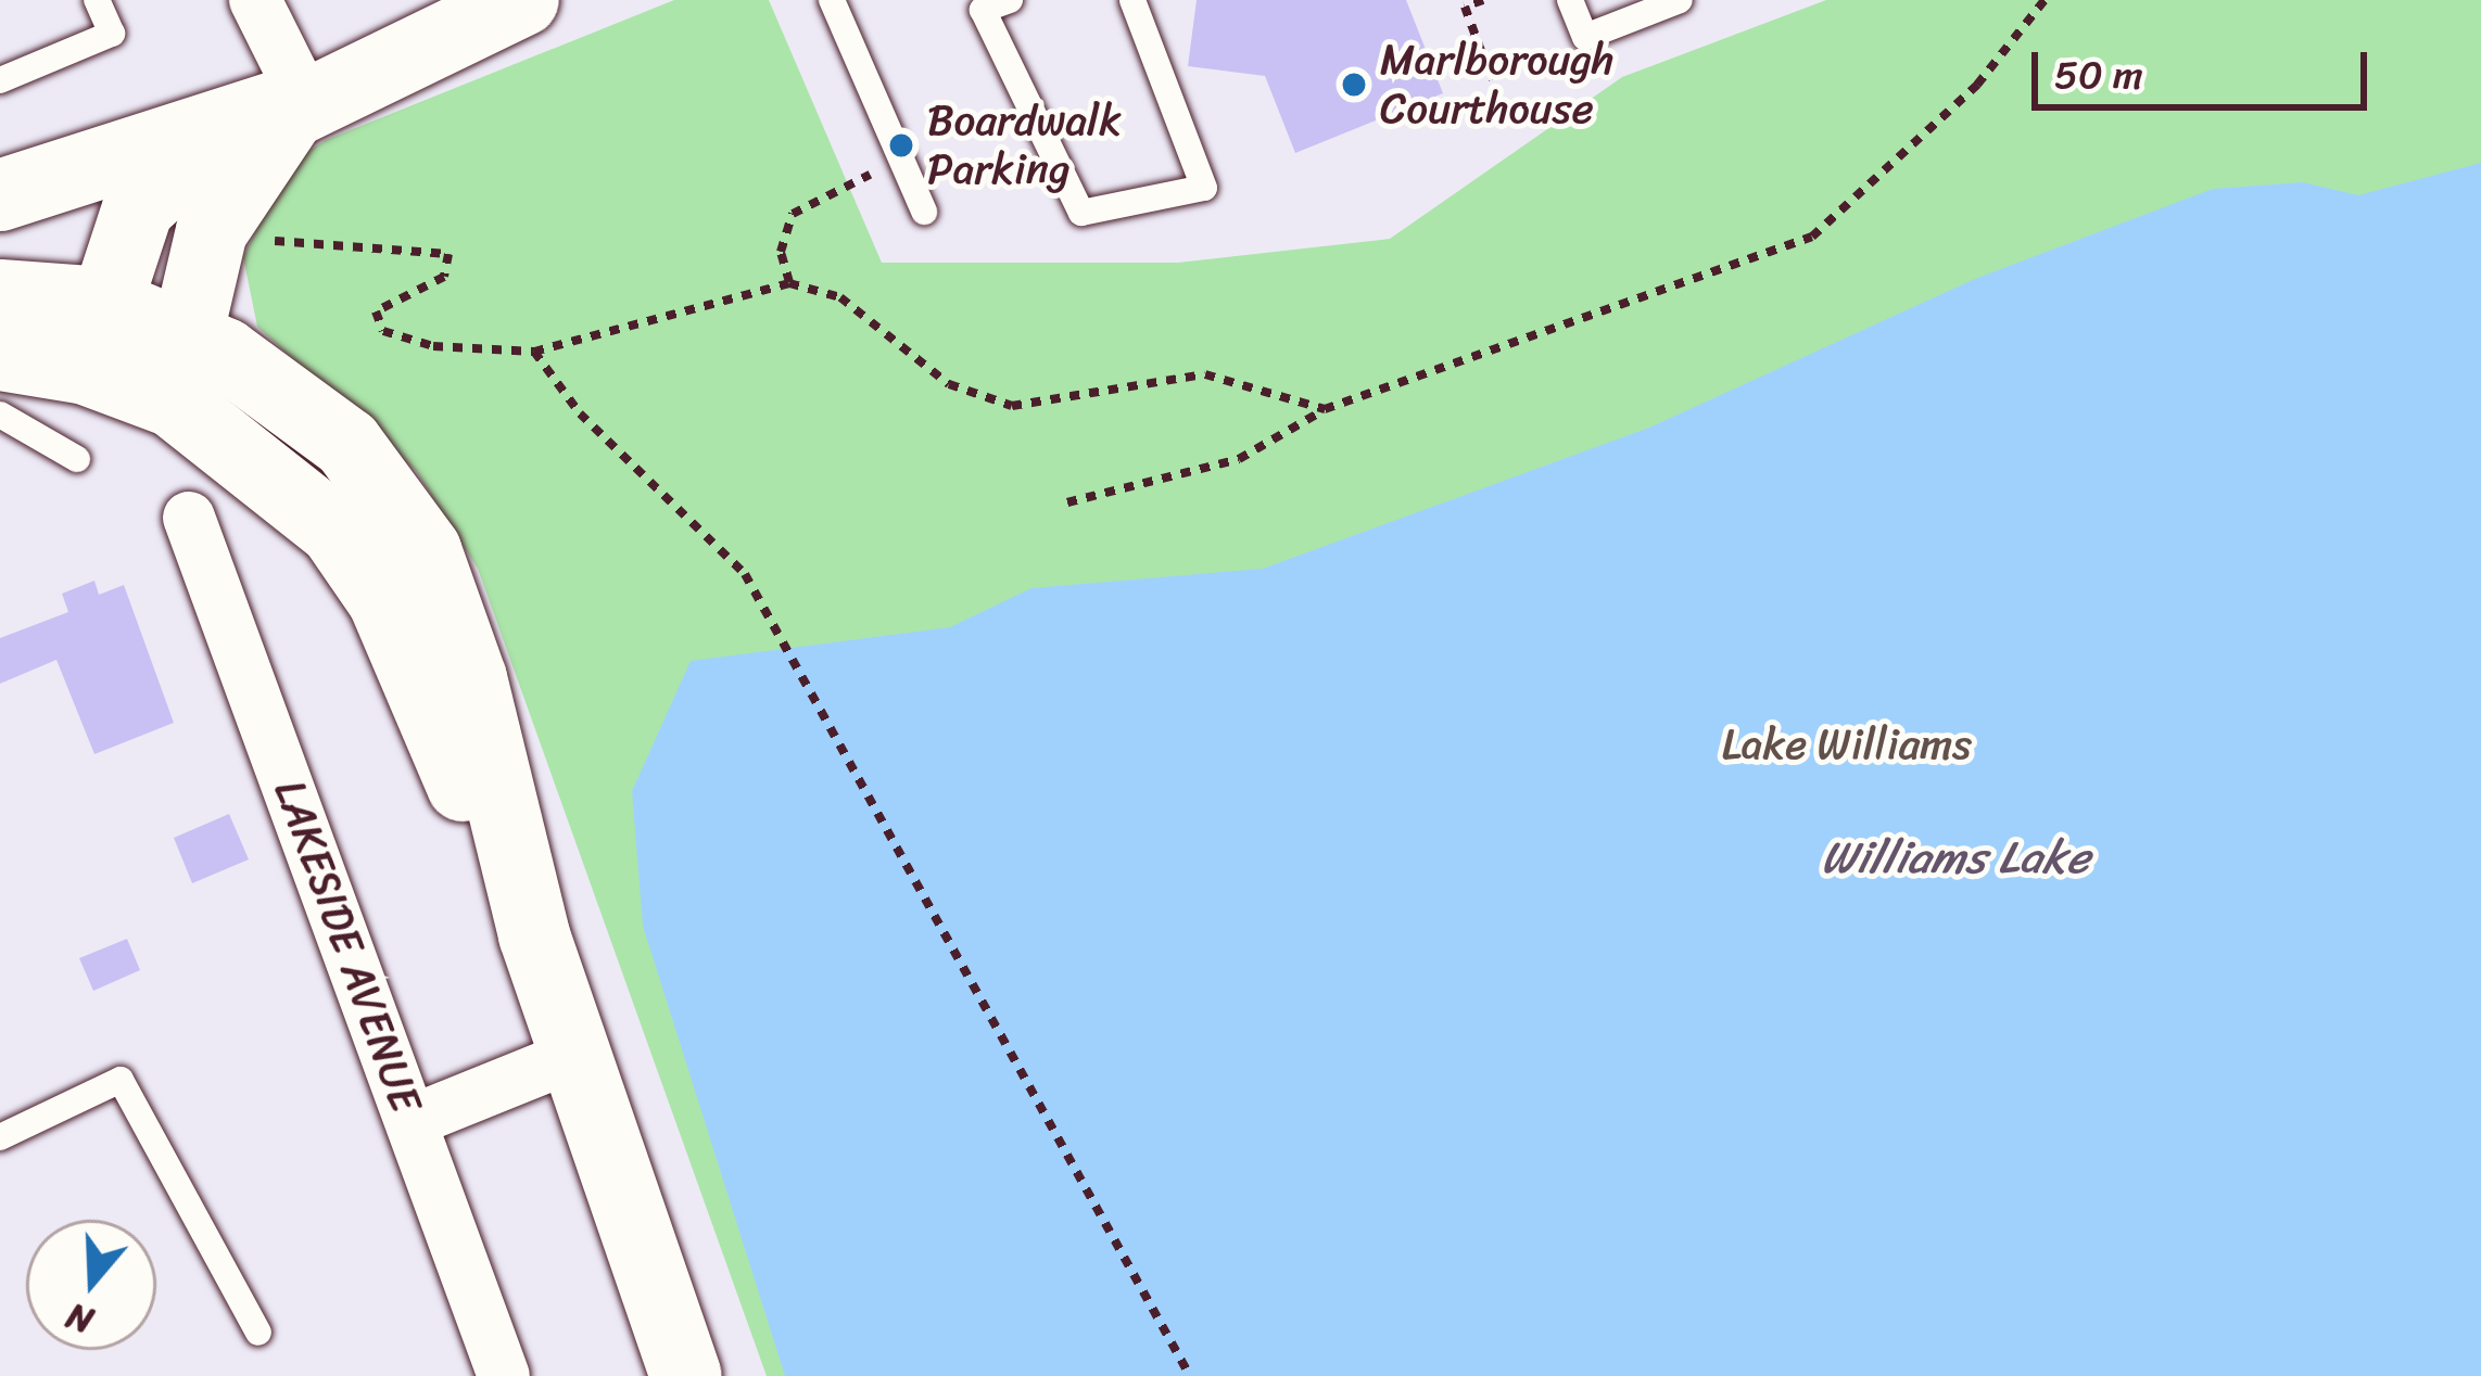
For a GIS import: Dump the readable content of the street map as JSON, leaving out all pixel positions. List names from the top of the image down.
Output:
{
  "streets": {
    "street": ["LAKESIDE AVENUE"]
  },
  "water": ["Williams Lake"],
  "parks": ["Lake Williams"],
  "places": ["Marlborough Courthouse", "Boardwalk Parking"],
  "scale_bar": "50 m",
  "north": "bottom"
}
